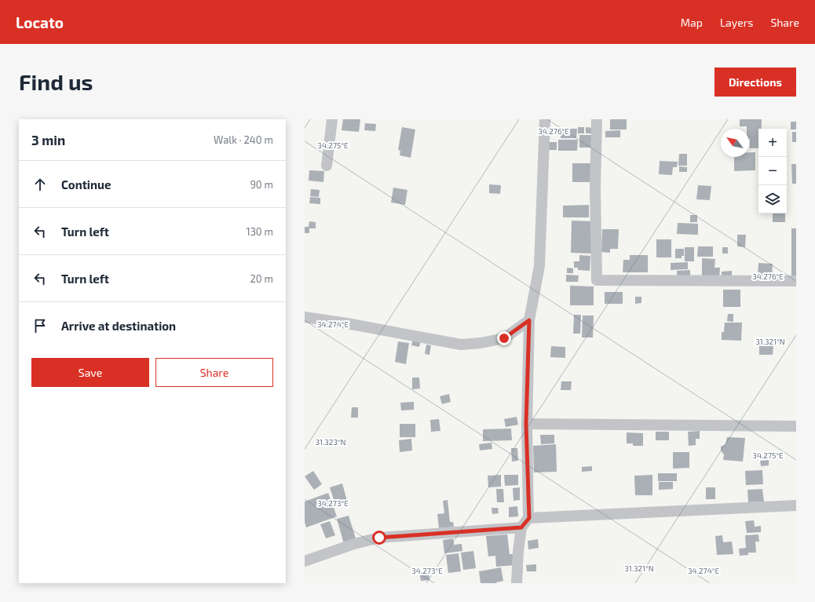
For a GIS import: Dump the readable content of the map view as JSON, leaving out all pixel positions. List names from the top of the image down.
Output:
{
  "north": "top left",
  "page": {
    "header": "Locato",
    "nav": ["Map", "Layers", "Share"],
    "buttons": [
      "Directions",
      ["Save", "Share"]
    ],
    "title": "Find us",
    "heading": ["3 min", "Walk · 240 m"],
    "map_buttons": ["+", "−"],
    "list": [
      ["Continue", "90 m"],
      ["Turn left", "130 m"],
      ["Turn left", "20 m"],
      "Arrive at destination"
    ]
  },
  "coordinates": [
    "34.276°E",
    "34.275°E",
    "34.274°E",
    "31.321°N",
    "31.323°N",
    "34.273°E"
  ]
}
